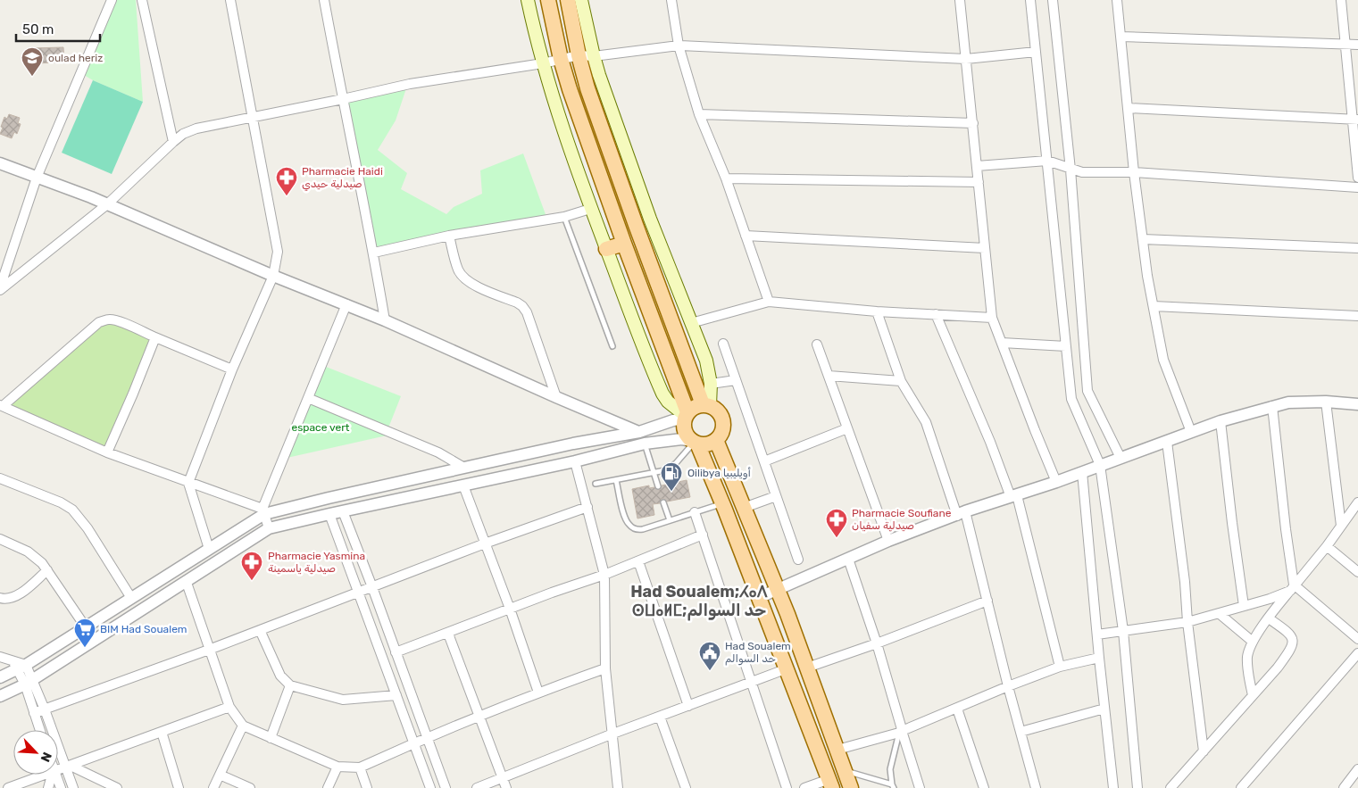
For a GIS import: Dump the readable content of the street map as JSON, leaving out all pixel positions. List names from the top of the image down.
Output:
{
  "districts": ["Had Soualem;ⵃⴰⴷ ⵙⵡⴰⵍⵎ;حد السوالم"],
  "parks": ["espace vert"],
  "places": {
    "school or university": ["oulad heriz"],
    "pharmacy": ["Pharmacie Haidi صيدلية حيدي", "Pharmacie Soufiane صيدلية سفيان", "Pharmacie Yasmina صيدلية ياسمينة"],
    "fuel station": ["Oilibya أويليبيا"],
    "supermarket": ["BIM Had Soualem"],
    "public building": ["Had Soualem حد السوالم"]
  },
  "scale_bar": "50 m",
  "north": "bottom right"
}
